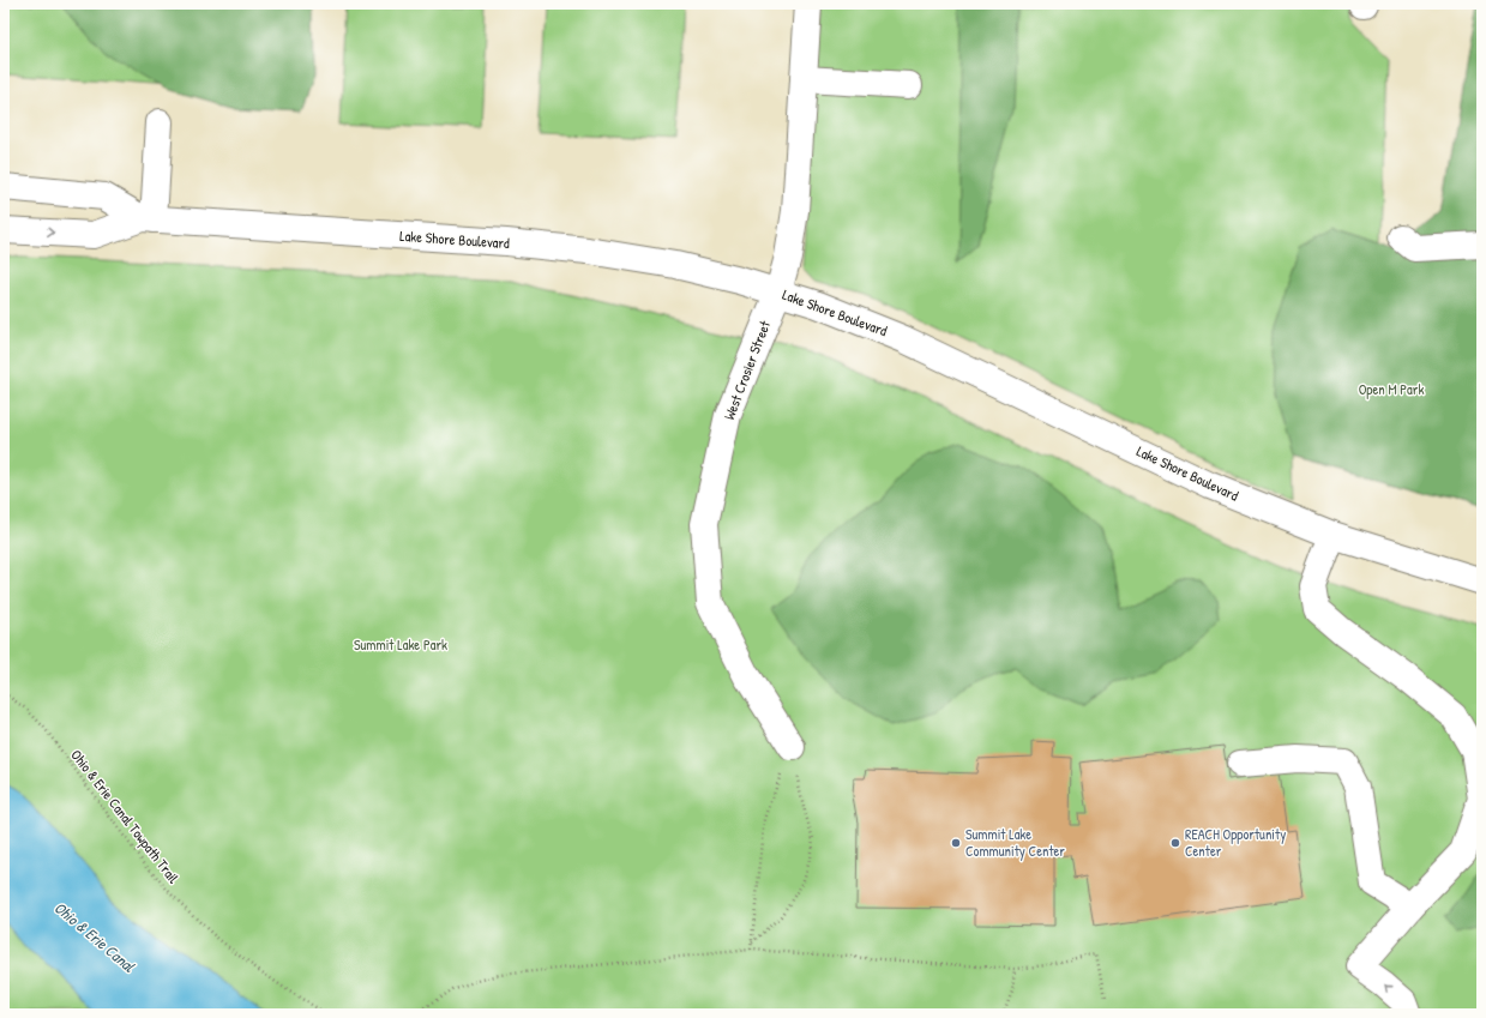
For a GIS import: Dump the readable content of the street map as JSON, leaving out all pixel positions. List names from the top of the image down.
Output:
{
  "streets": {
    "main road": ["Lake Shore Boulevard", "West Crosier Street"],
    "path": ["Ohio & Erie Canal Towpath Trail"]
  },
  "crossings": [
    ["Lake Shore Boulevard", "West Crosier Street"]
  ],
  "water": ["Ohio & Erie Canal"],
  "parks": ["Open M Park", "Summit Lake Park"],
  "places": ["Summit Lake Community Center", "REACH Opportunity Center"]
}
